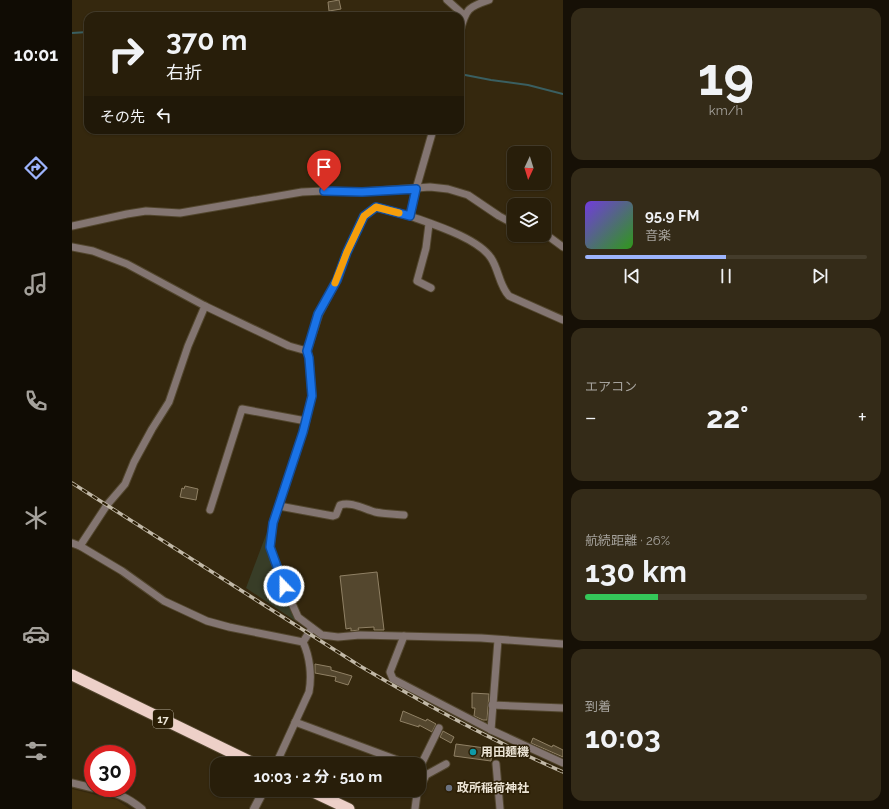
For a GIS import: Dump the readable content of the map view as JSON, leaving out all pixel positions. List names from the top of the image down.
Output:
{
  "streets": {
    "highway": ["17"]
  },
  "places": ["用田麺機", "政所稲荷神社"],
  "north": "bottom",
  "page": {
    "tabs": "10:01",
    "tile": [
      ["19", "km/h"],
      "エアコン",
      ["航続距離 · 26%", "130 km"],
      ["到着", "10:03"]
    ],
    "turn": ["370 m", "右折"],
    "then": "その先",
    "song": ["95.9 FM", "音楽"],
    "heat": ["−", "22°", "+"],
    "limit": "30",
    "trip": "10:03 · 2 分 · 510 m"
  }
}
